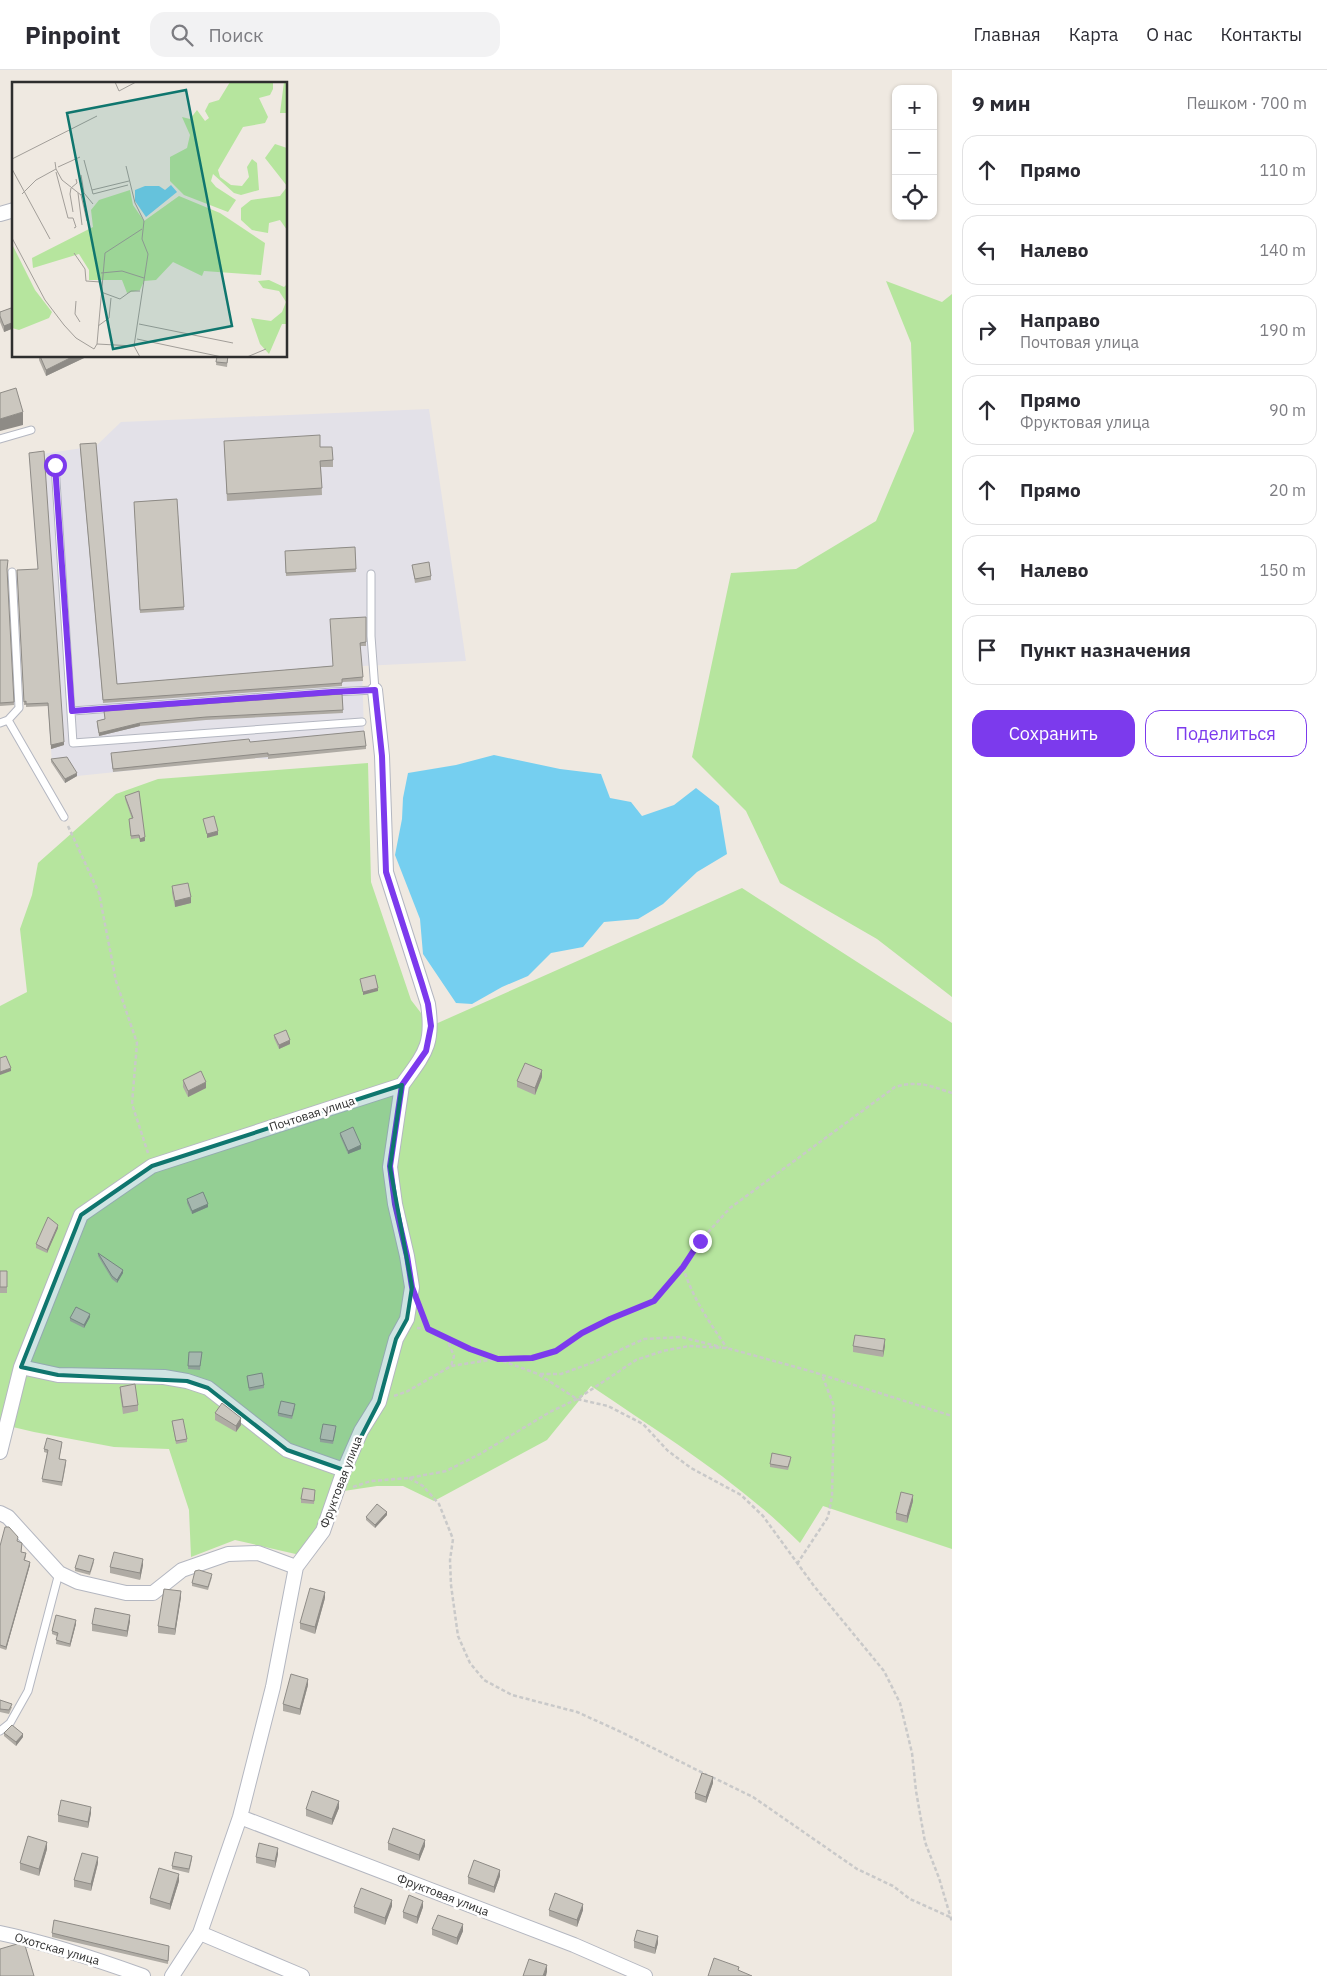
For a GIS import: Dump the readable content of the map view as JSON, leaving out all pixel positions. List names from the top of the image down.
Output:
{
  "streets": {
    "street": ["Почтовая улица", "Фруктовая улица", "Охотская улица"]
  },
  "crossings": [
    ["Почтовая улица", "Фруктовая улица"]
  ],
  "page": {
    "header": "Pinpoint",
    "search": "Поиск",
    "nav": [
      "Главная",
      "Карта",
      "О нас",
      "Контакты"
    ],
    "heading": ["9 мин", "Пешком · 700 m"],
    "map_buttons": ["+", "−"],
    "list": [
      ["Прямо", "110 m"],
      ["Налево", "140 m"],
      ["Направо", "Почтовая улица", "190 m"],
      ["Прямо", "Фруктовая улица", "90 m"],
      ["Прямо", "20 m"],
      ["Налево", "150 m"],
      "Пункт назначения"
    ],
    "buttons": ["Сохранить", "Поделиться"]
  }
}
